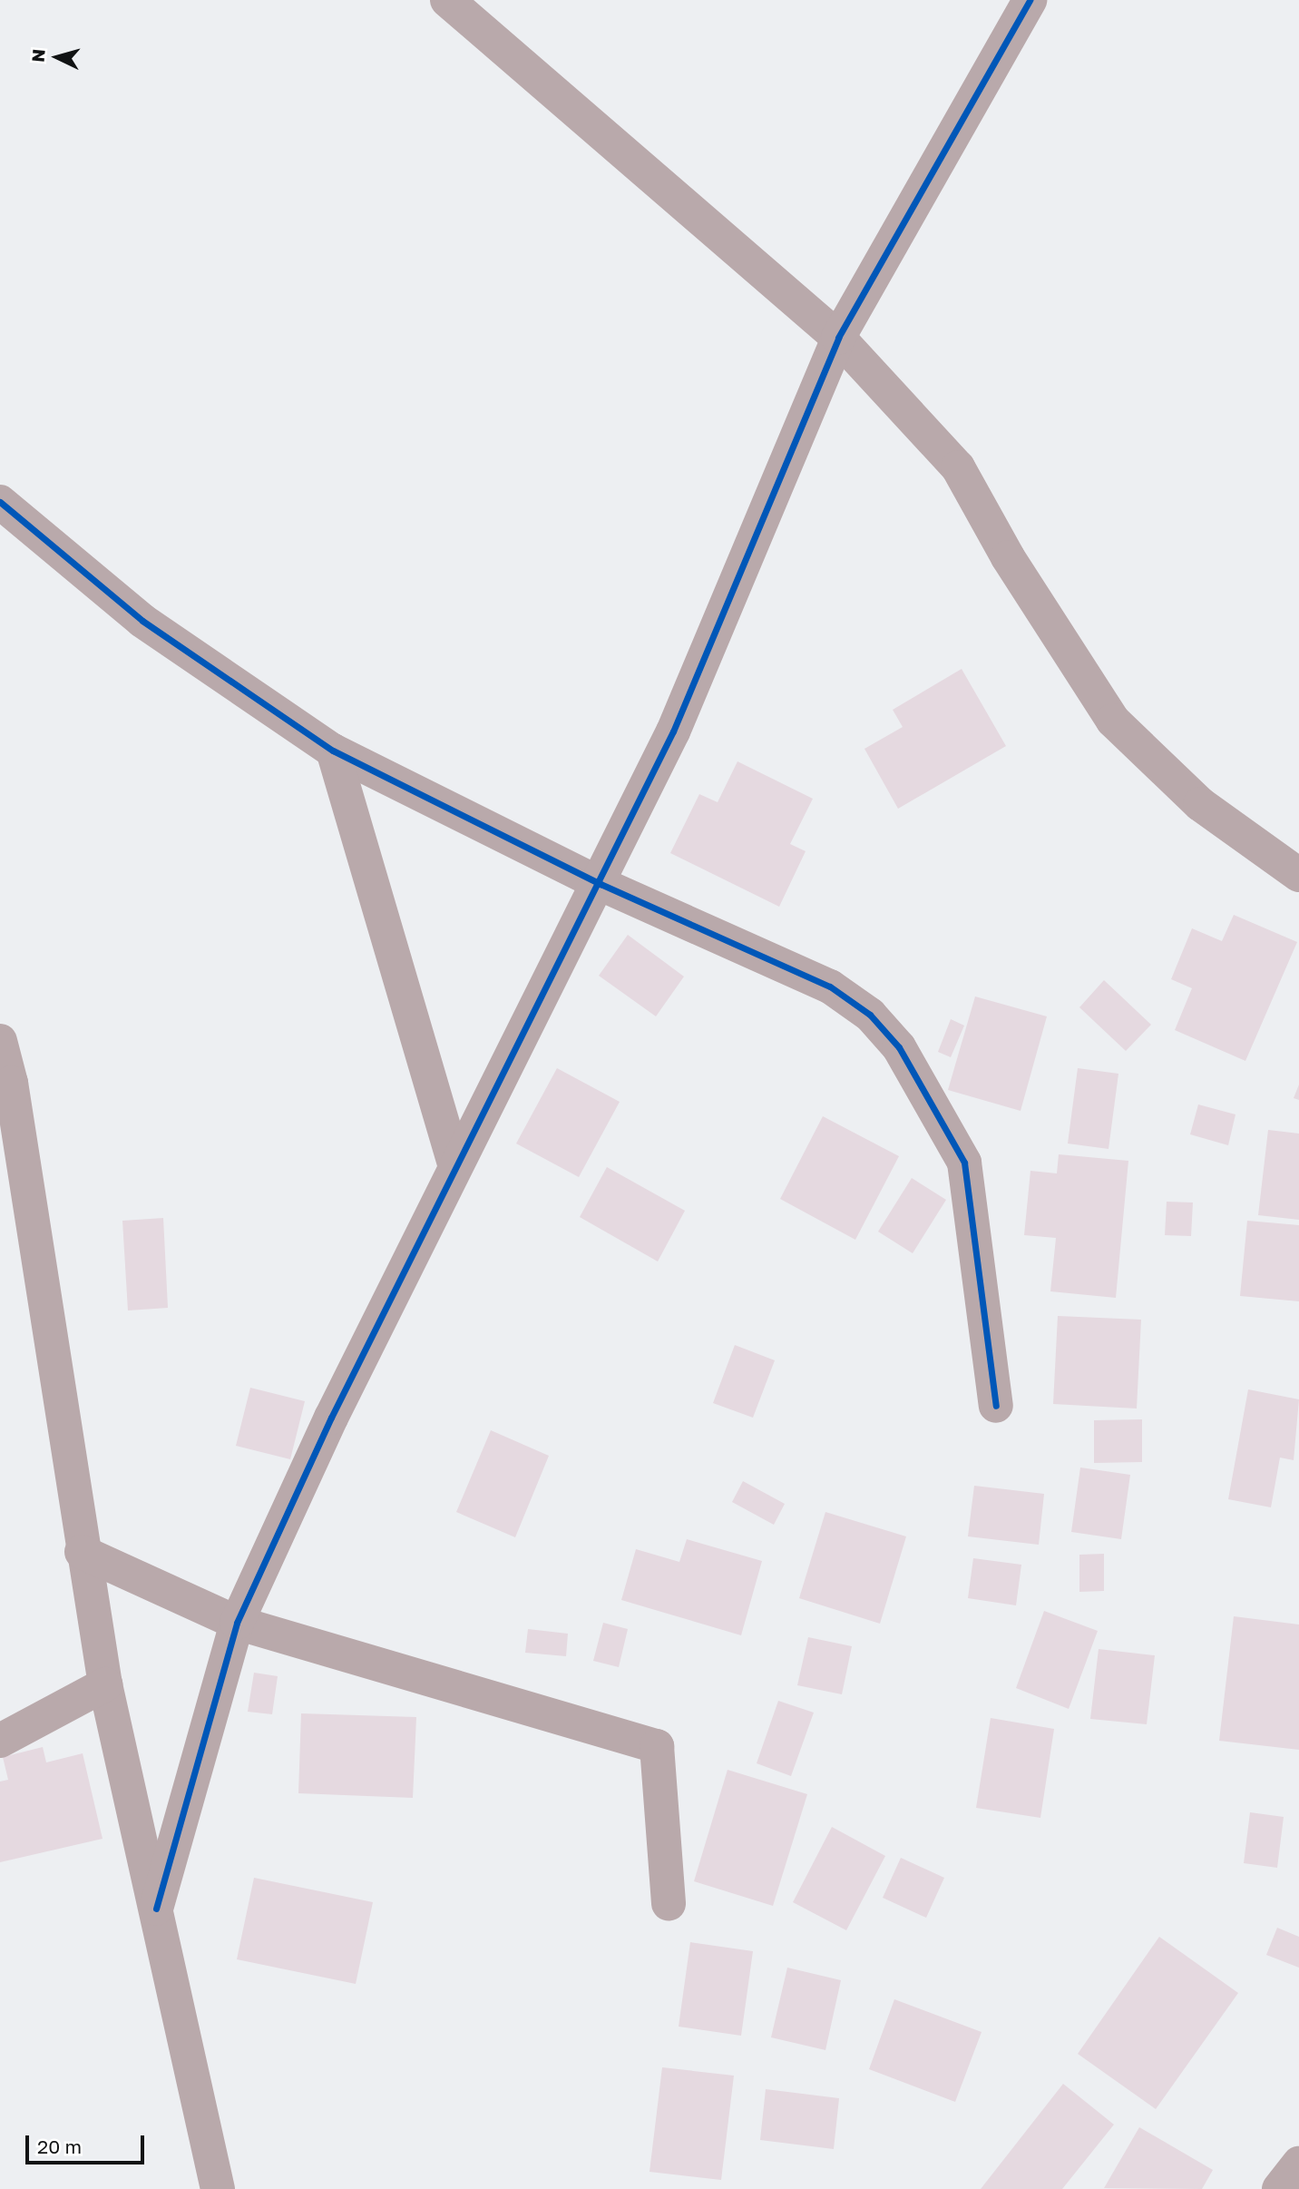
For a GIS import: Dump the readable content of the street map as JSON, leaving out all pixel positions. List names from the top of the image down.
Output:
{
  "scale_bar": "20 m",
  "north": "left"
}
